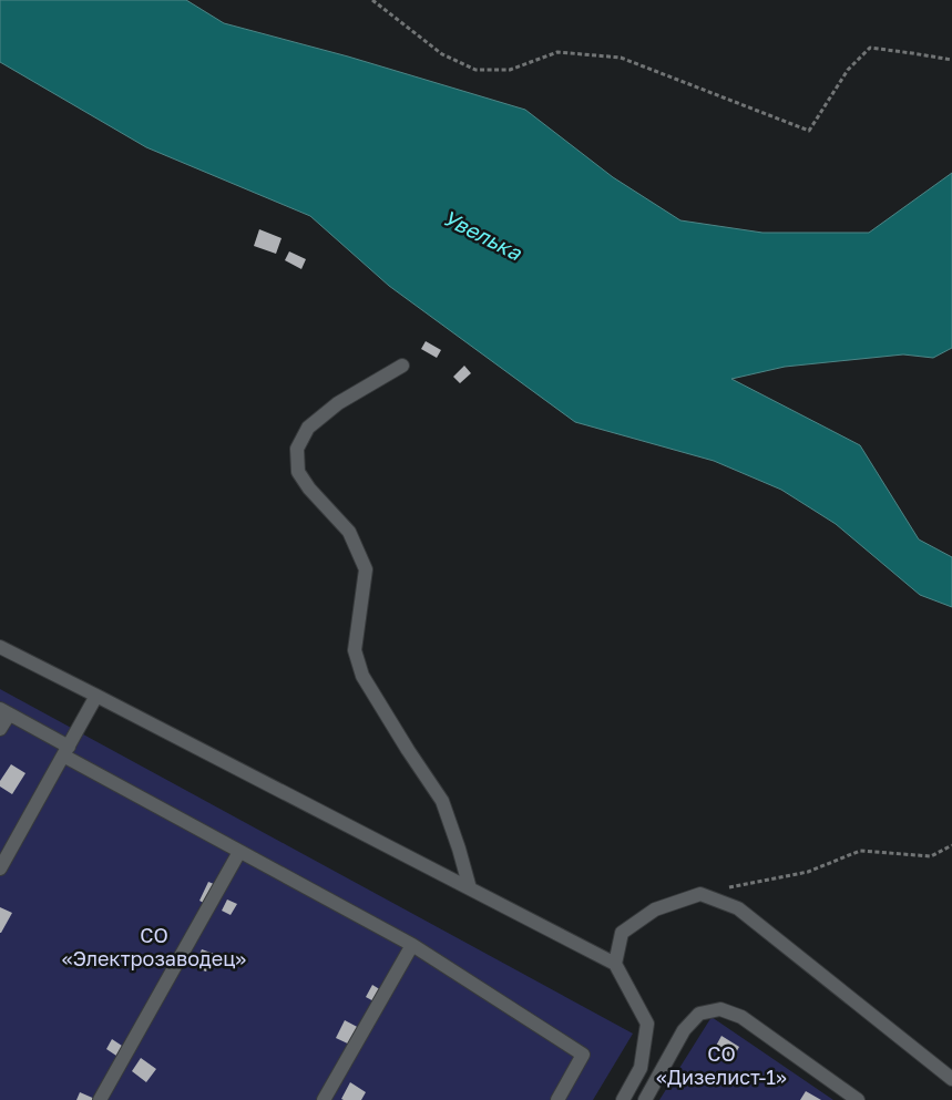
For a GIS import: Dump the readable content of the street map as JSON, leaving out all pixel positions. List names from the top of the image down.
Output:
{
  "water": ["Увелька"],
  "parks": ["СО «Электрозаводец»", "СО «Дизелист-1»"]
}
